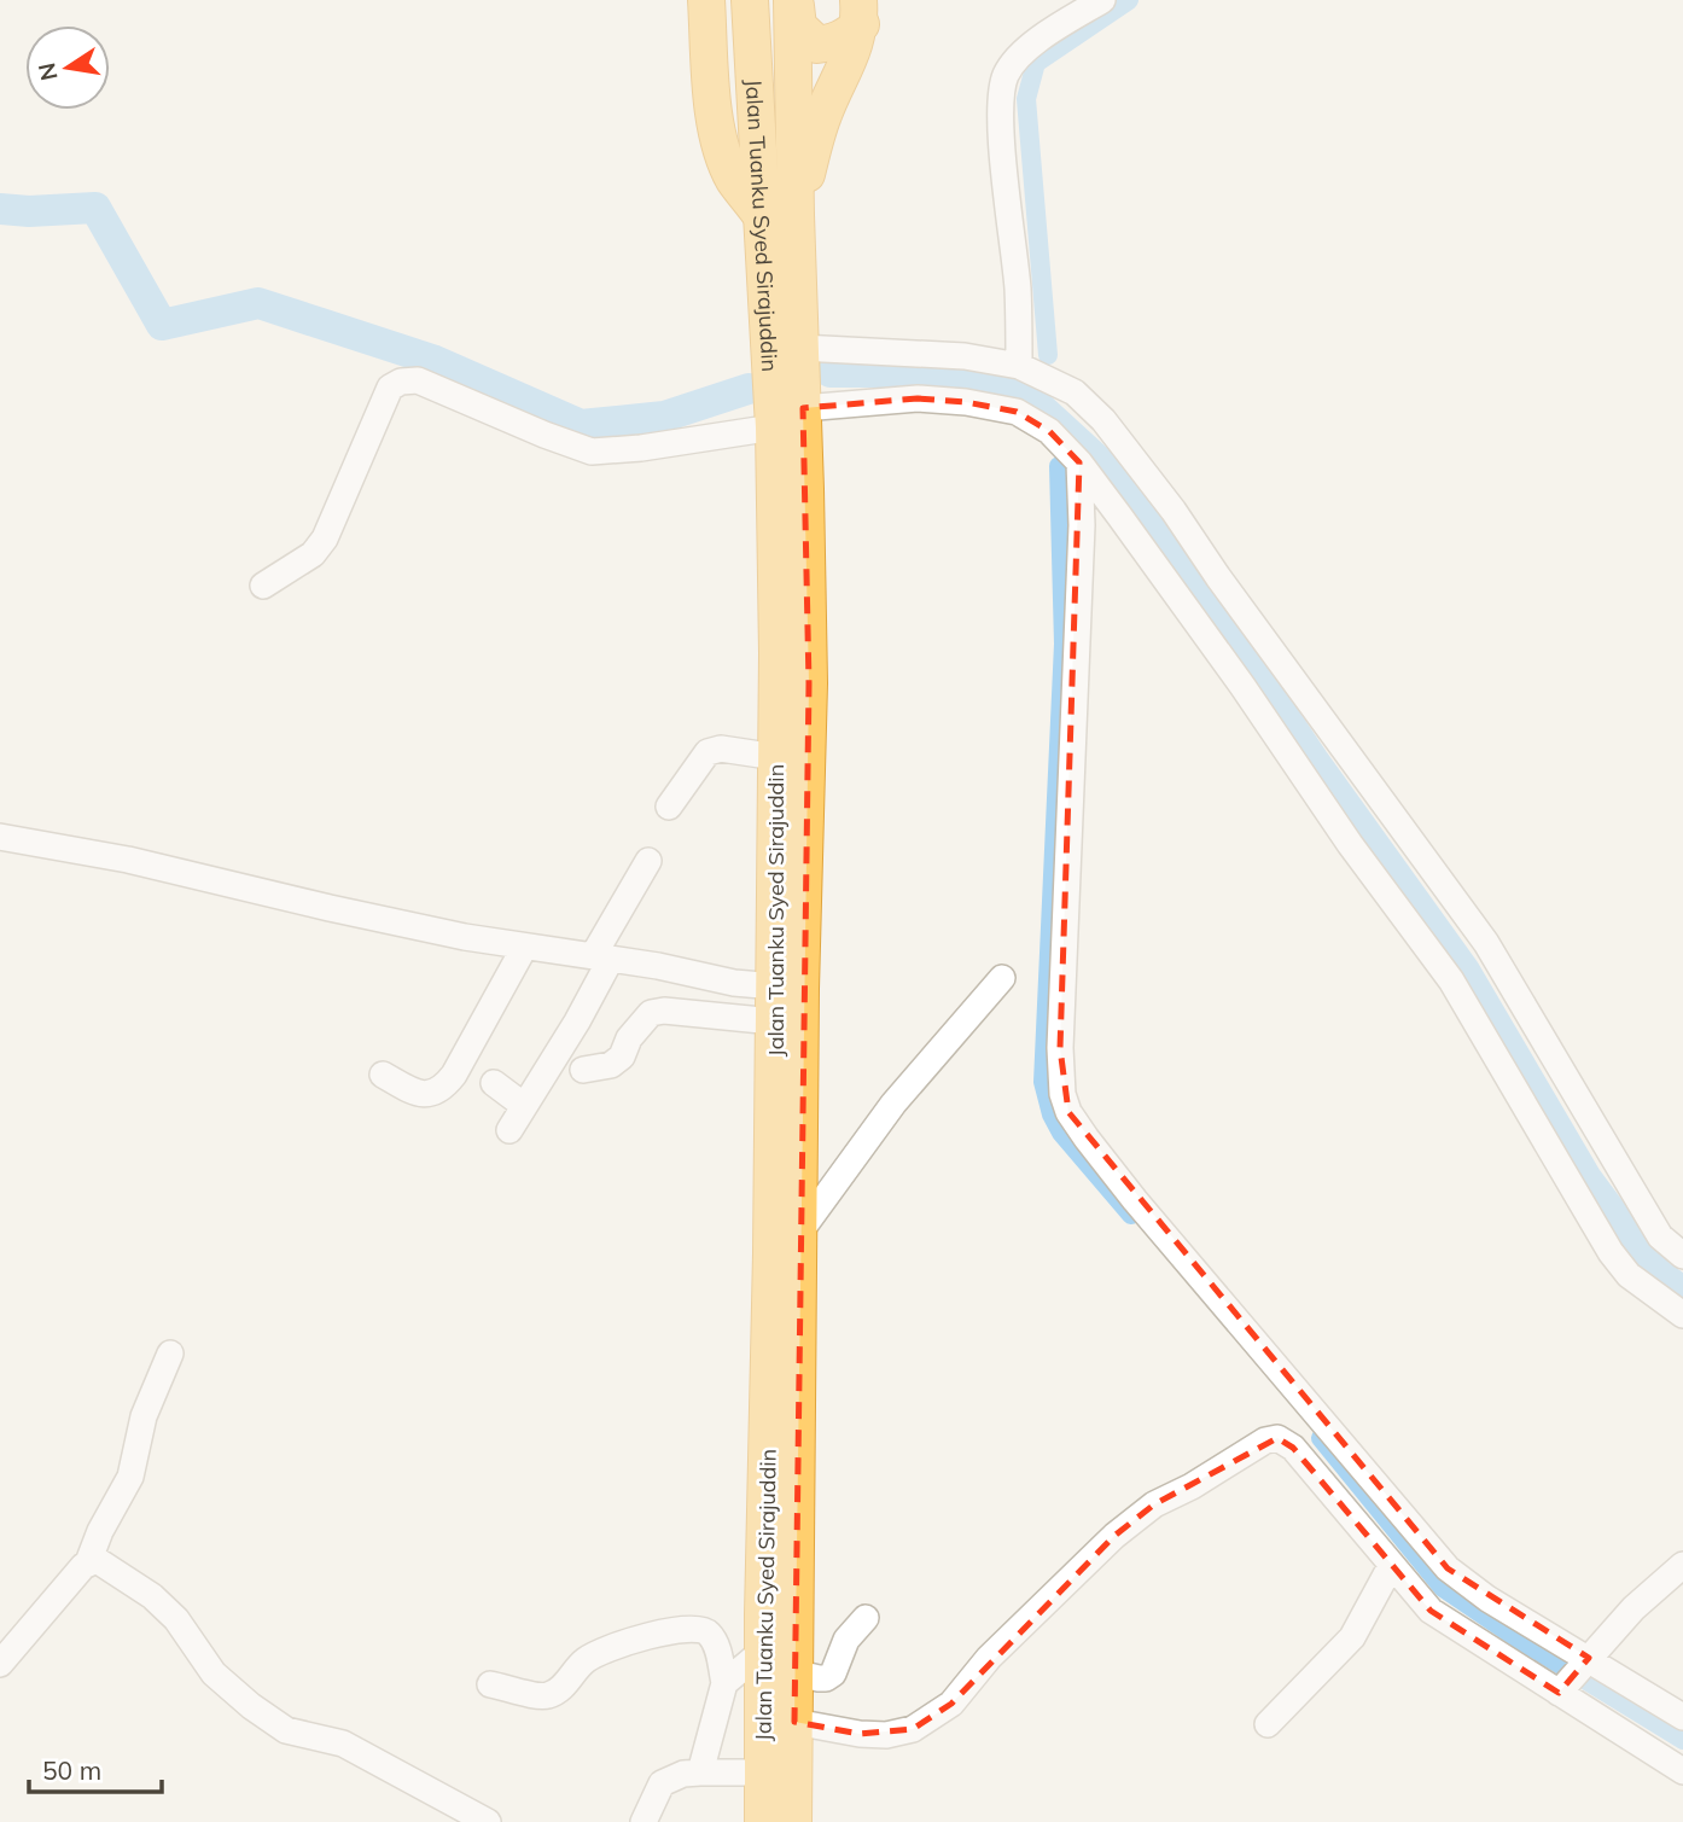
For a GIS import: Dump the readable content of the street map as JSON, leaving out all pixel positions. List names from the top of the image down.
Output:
{
  "streets": {
    "highway": ["Jalan Tuanku Syed Sirajuddin"]
  },
  "scale_bar": "50 m",
  "north": "left"
}
